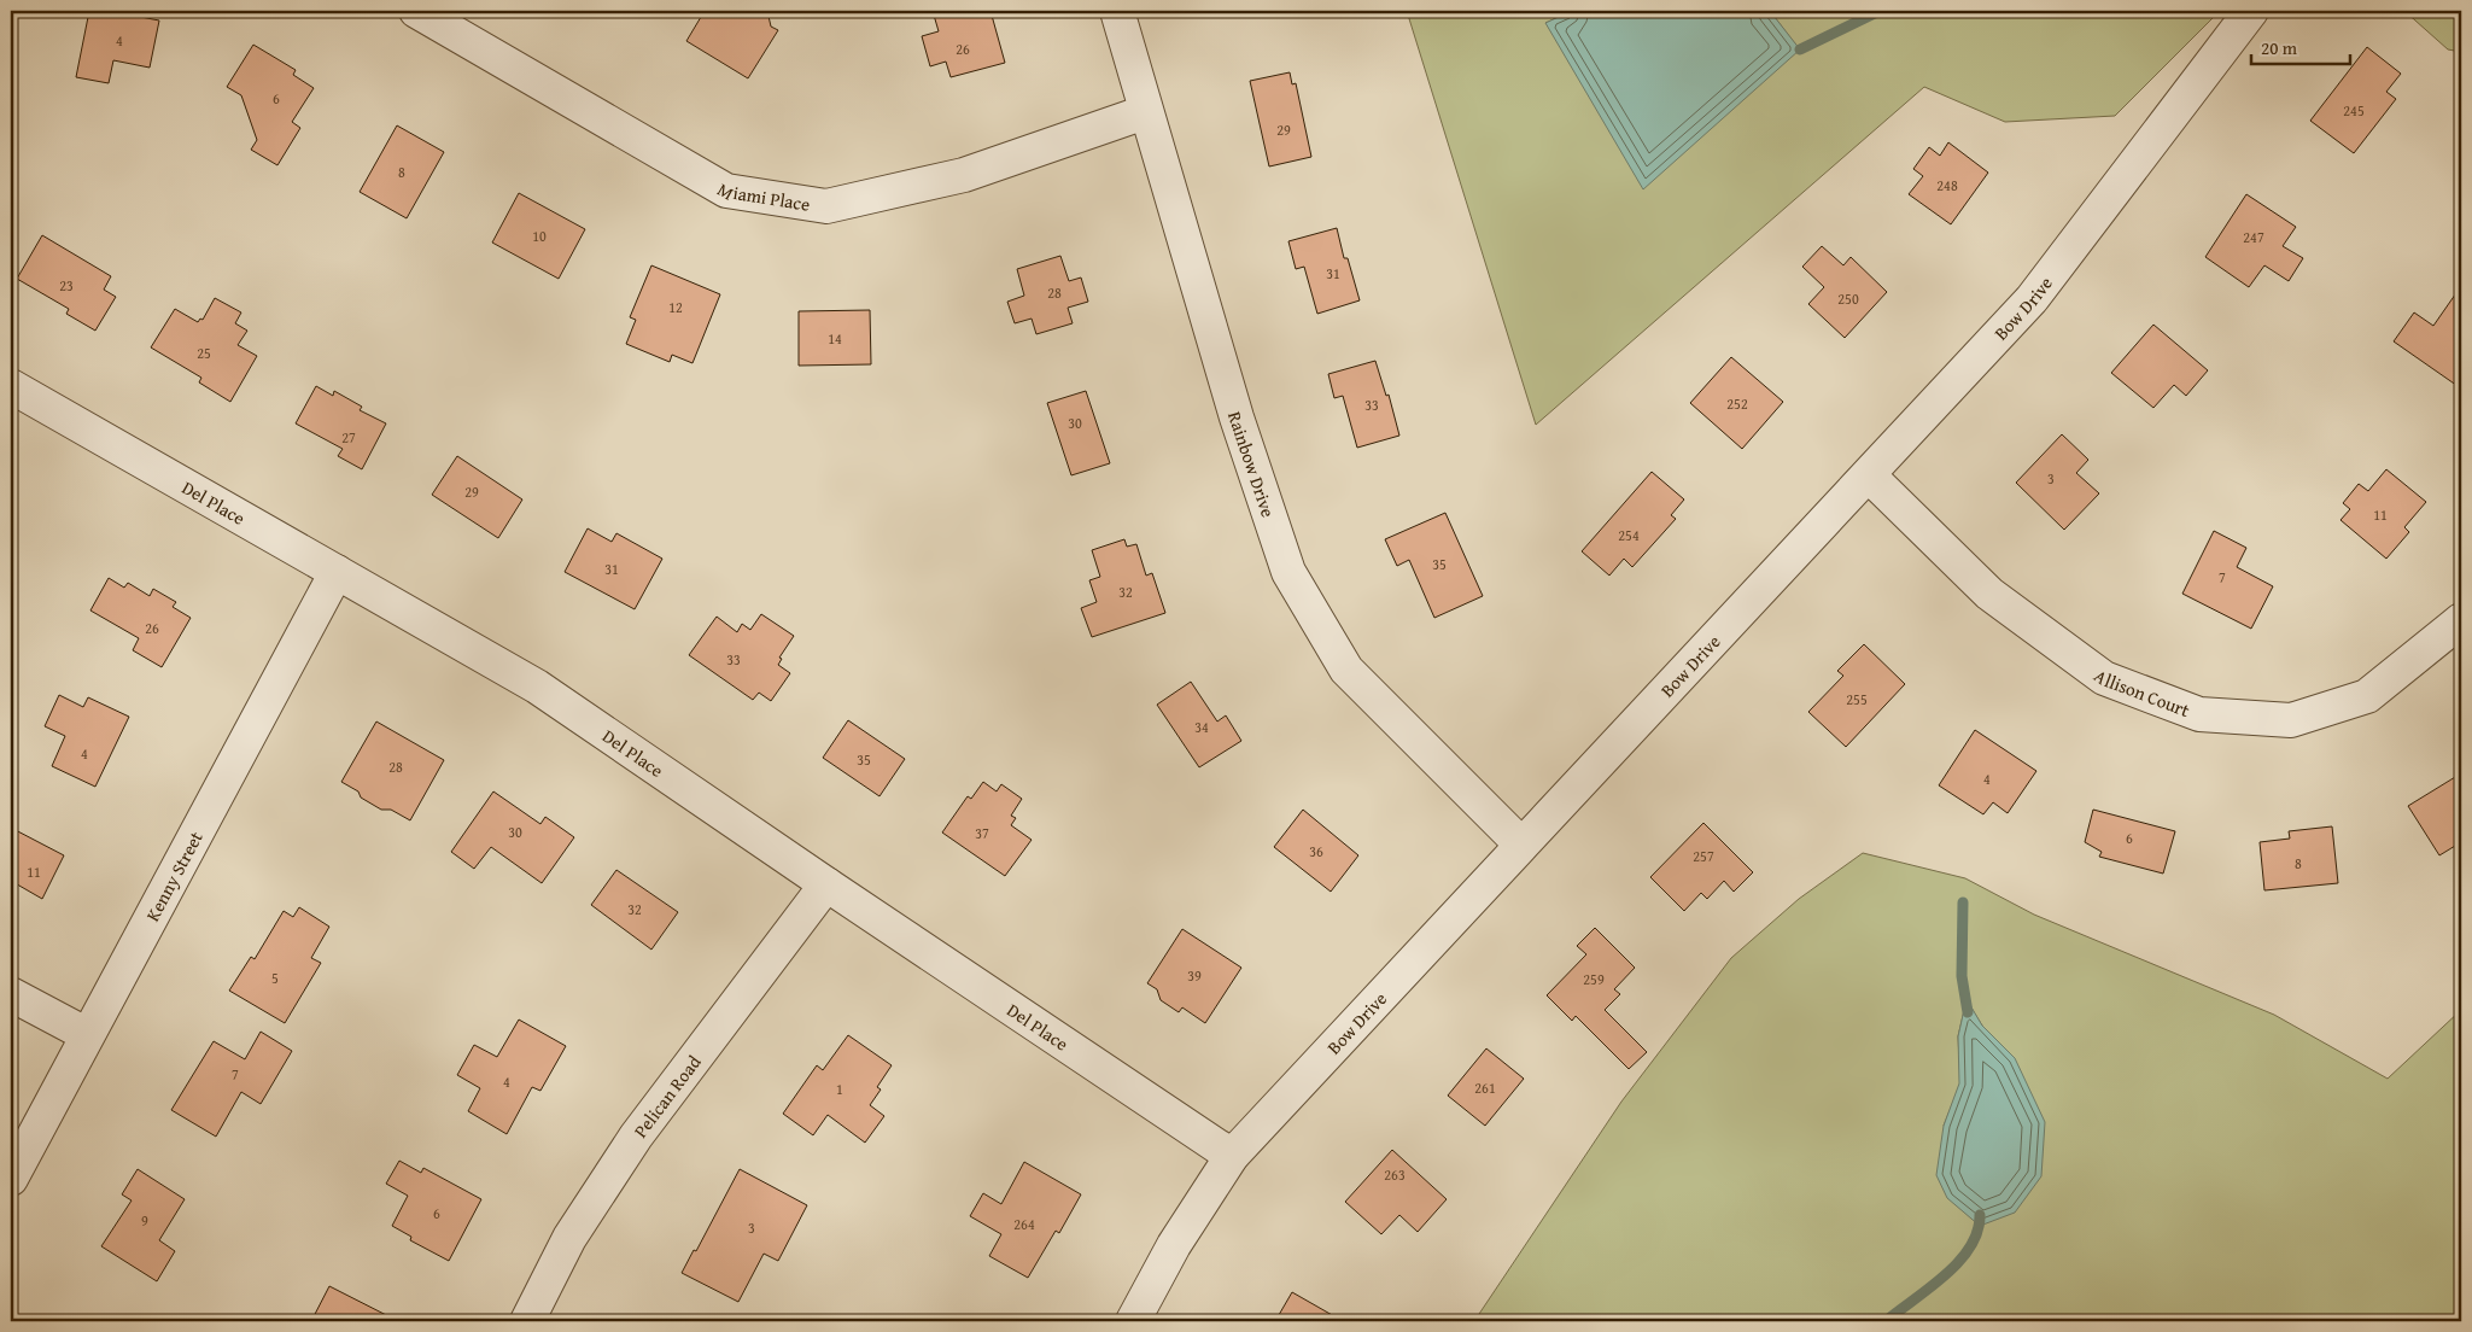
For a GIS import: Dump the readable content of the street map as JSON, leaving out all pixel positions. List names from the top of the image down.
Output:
{
  "streets": {
    "street": [
      "Miami Place",
      "Bow Drive",
      "Rainbow Drive",
      "Del Place",
      "Allison Court",
      "Kenny Street",
      "Pelican Road"
    ]
  },
  "crossings": [
    ["Miami Place", "Rainbow Drive"],
    ["Bow Drive", "Rainbow Drive"],
    ["Bow Drive", "Del Place"],
    ["Bow Drive", "Allison Court"],
    ["Del Place", "Kenny Street"],
    ["Del Place", "Pelican Road"]
  ],
  "house_numbers": [
    "4",
    "26",
    "6",
    "245",
    "29",
    "8",
    "248",
    "10",
    "247",
    "31",
    "23",
    "28",
    "250",
    "12",
    "14",
    "25",
    "252",
    "33",
    "30",
    "27",
    "3",
    "29",
    "11",
    "254",
    "35",
    "31",
    "7",
    "32",
    "26",
    "33",
    "255",
    "34",
    "4",
    "35",
    "28",
    "4",
    "30",
    "37",
    "6",
    "36",
    "257",
    "8",
    "11",
    "32",
    "39",
    "5",
    "259",
    "7",
    "4",
    "261",
    "1",
    "263",
    "6",
    "9",
    "264",
    "3"
  ],
  "scale_bar": "20 m"
}
